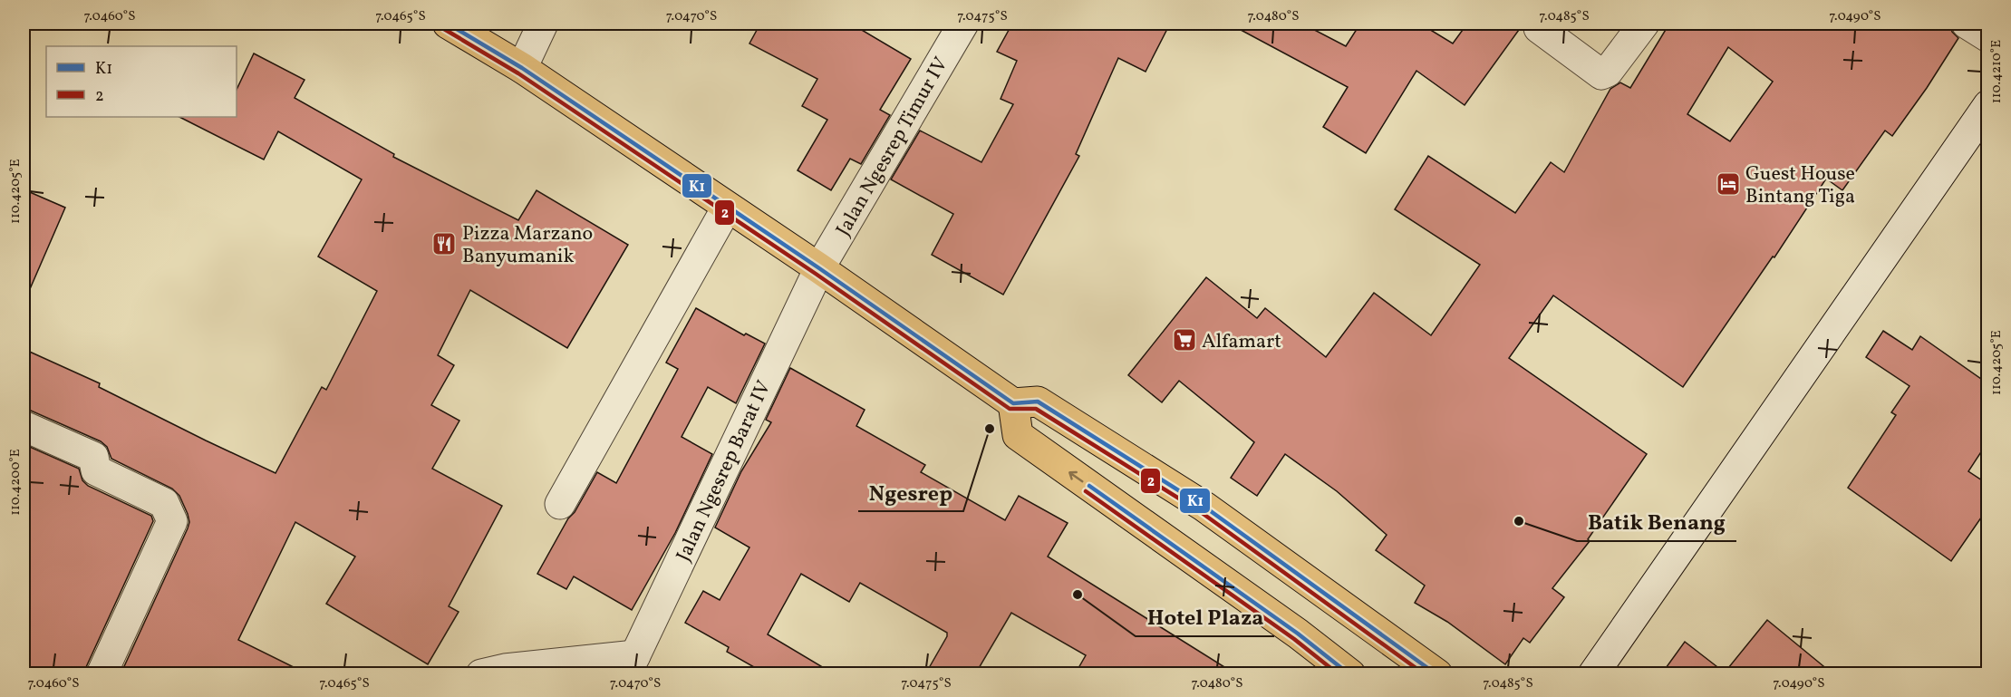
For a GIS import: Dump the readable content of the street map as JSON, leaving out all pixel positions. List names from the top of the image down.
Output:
{
  "streets": {
    "street": ["Jalan Ngesrep Timur IV", "Jalan Ngesrep Barat IV"]
  },
  "crossings": [
    ["Jalan Ngesrep Timur IV", "Jalan Ngesrep Barat IV"]
  ],
  "places": {
    "hotel": ["Guest House Bintang Tiga"],
    "restaurant": ["Pizza Marzano Banyumanik"],
    "supermarket": ["Alfamart"],
    "other": ["Ngesrep", "Batik Benang", "Hotel Plaza"]
  },
  "lines": ["transit line K1", "transit line 2"],
  "legend": ["K1", "2"],
  "coordinates": [
    "7.0460°S",
    "7.0465°S",
    "7.0470°S",
    "7.0475°S",
    "7.0480°S",
    "7.0485°S",
    "7.0490°S",
    "110.4210°E",
    "110.4205°E",
    "110.4200°E"
  ]
}
